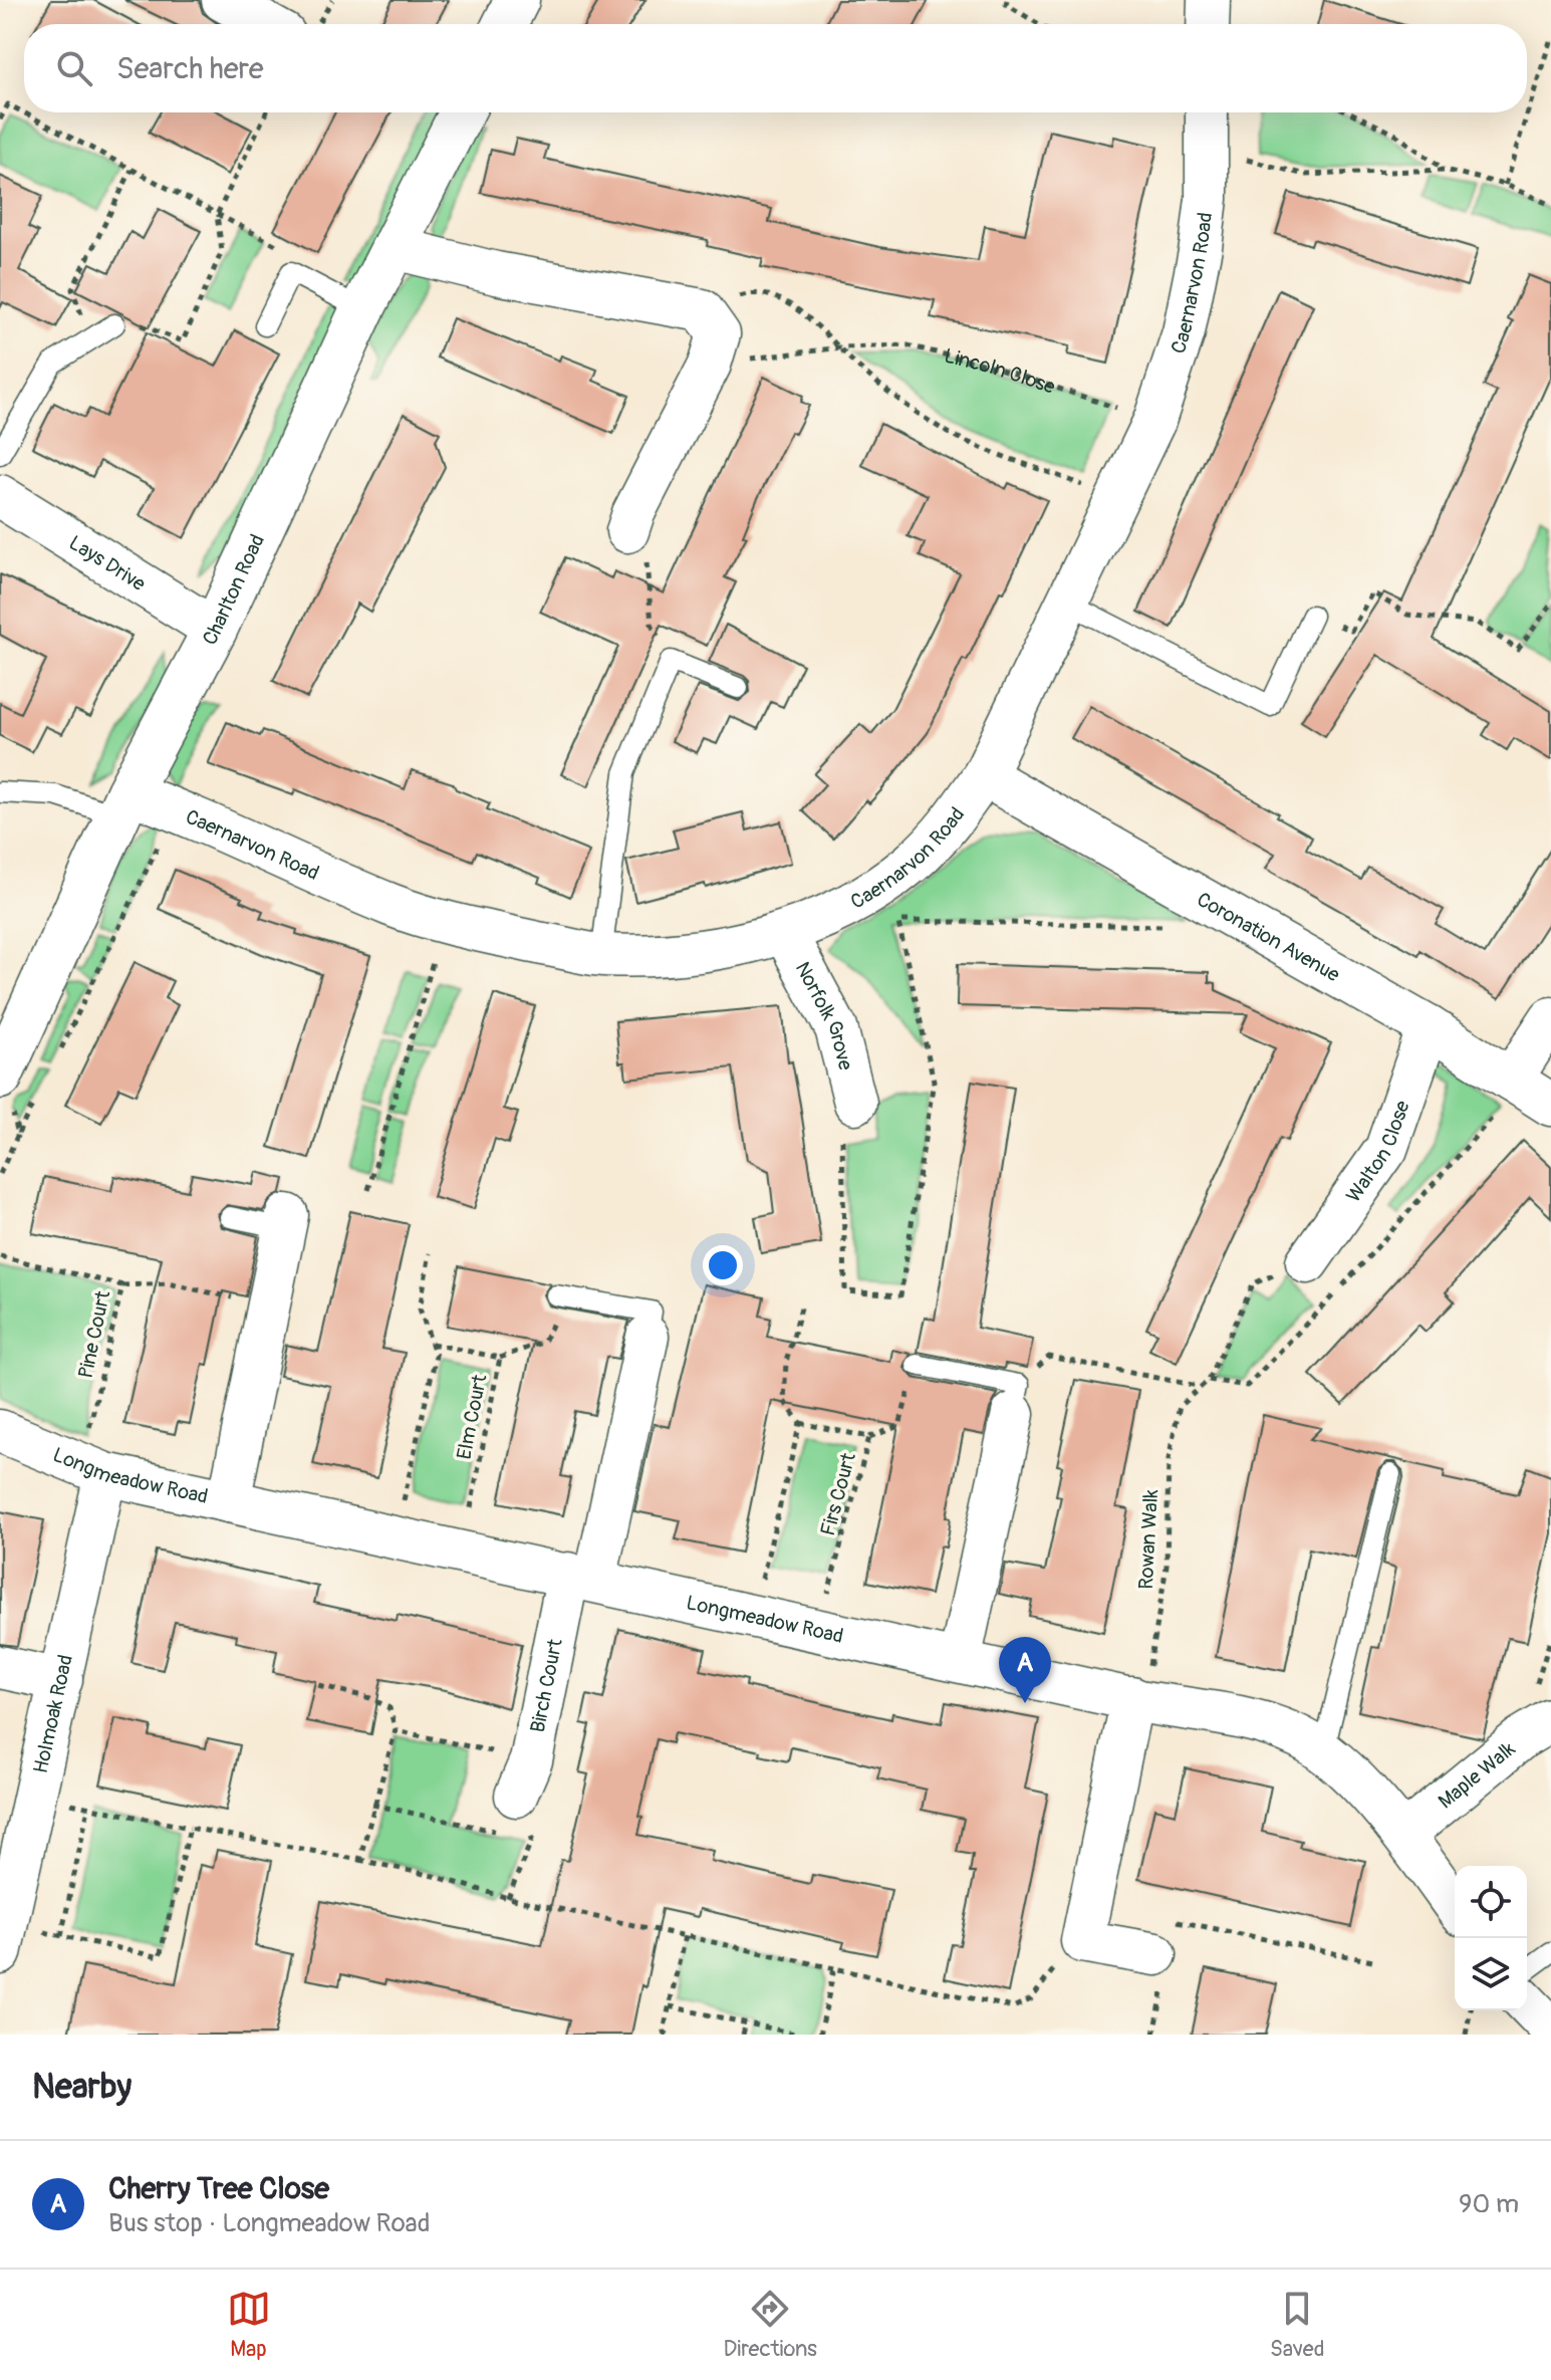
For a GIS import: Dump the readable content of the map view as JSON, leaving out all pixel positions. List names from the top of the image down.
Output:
{
  "streets": {
    "street": [
      "Caernarvon Road",
      "Lays Drive",
      "Charlton Road",
      "Coronation Avenue",
      "Norfolk Grove",
      "Walton Close",
      "Longmeadow Road",
      "Birch Court",
      "Holmoak Road",
      "Maple Walk"
    ],
    "path": [
      "Lincoln Close",
      "Pine Court",
      "Elm Court",
      "Firs Court",
      "Rowan Walk"
    ]
  },
  "crossings": [
    ["Caernarvon Road", "Lincoln Close"],
    ["Caernarvon Road", "Charlton Road"],
    ["Caernarvon Road", "Coronation Avenue"],
    ["Caernarvon Road", "Norfolk Grove"],
    ["Lays Drive", "Charlton Road"],
    ["Coronation Avenue", "Walton Close"],
    ["Pine Court", "Longmeadow Road"],
    ["Pine Court", "Holmoak Road"],
    ["Elm Court", "Longmeadow Road"],
    ["Longmeadow Road", "Firs Court"],
    ["Longmeadow Road", "Rowan Walk"],
    ["Longmeadow Road", "Birch Court"],
    ["Longmeadow Road", "Holmoak Road"],
    ["Longmeadow Road", "Maple Walk"]
  ],
  "page": {
    "search": "Search here",
    "pins": "A",
    "heading": "Nearby",
    "list": [
      {
        "mark": "A",
        "name": "Cherry Tree Close",
        "note": "Bus stop · Longmeadow Road",
        "value": "90 m"
      }
    ],
    "nav": ["Map", "Directions", "Saved"]
  }
}
